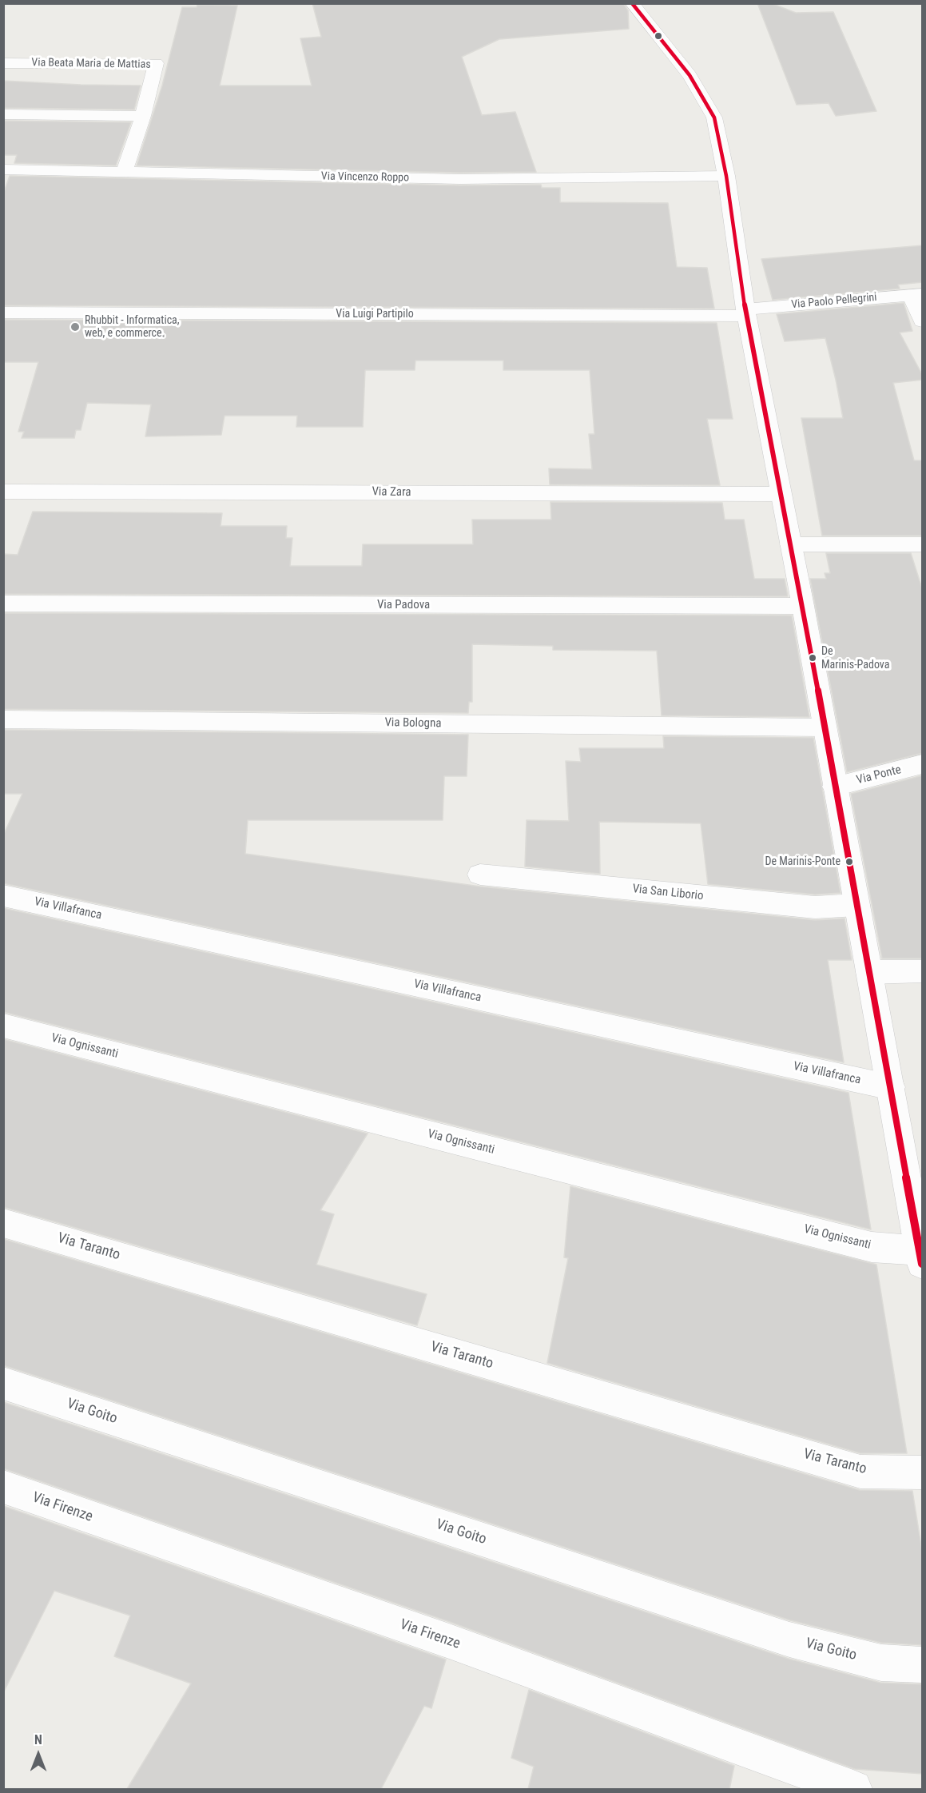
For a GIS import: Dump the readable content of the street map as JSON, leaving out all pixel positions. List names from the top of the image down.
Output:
{
  "streets": {
    "street": [
      "Via Beata Maria de Mattias",
      "Via Vincenzo Roppo",
      "Via Paolo Pellegrini",
      "Via Luigi Partipilo",
      "Via Zara",
      "Via Padova",
      "Via Bologna",
      "Via Ponte",
      "Via San Liborio",
      "Via Villafranca",
      "Via Ognissanti",
      "Via Taranto",
      "Via Goito",
      "Via Firenze"
    ]
  },
  "crossings": [
    ["Via Beata Maria de Mattias", "Via Vincenzo Roppo"],
    ["Via Paolo Pellegrini", "Via Luigi Partipilo"]
  ],
  "places": ["Rhubbit - Informatica, web, e commerce.", "De Marinis-Padova", "De Marinis-Ponte"],
  "north": "top"
}
